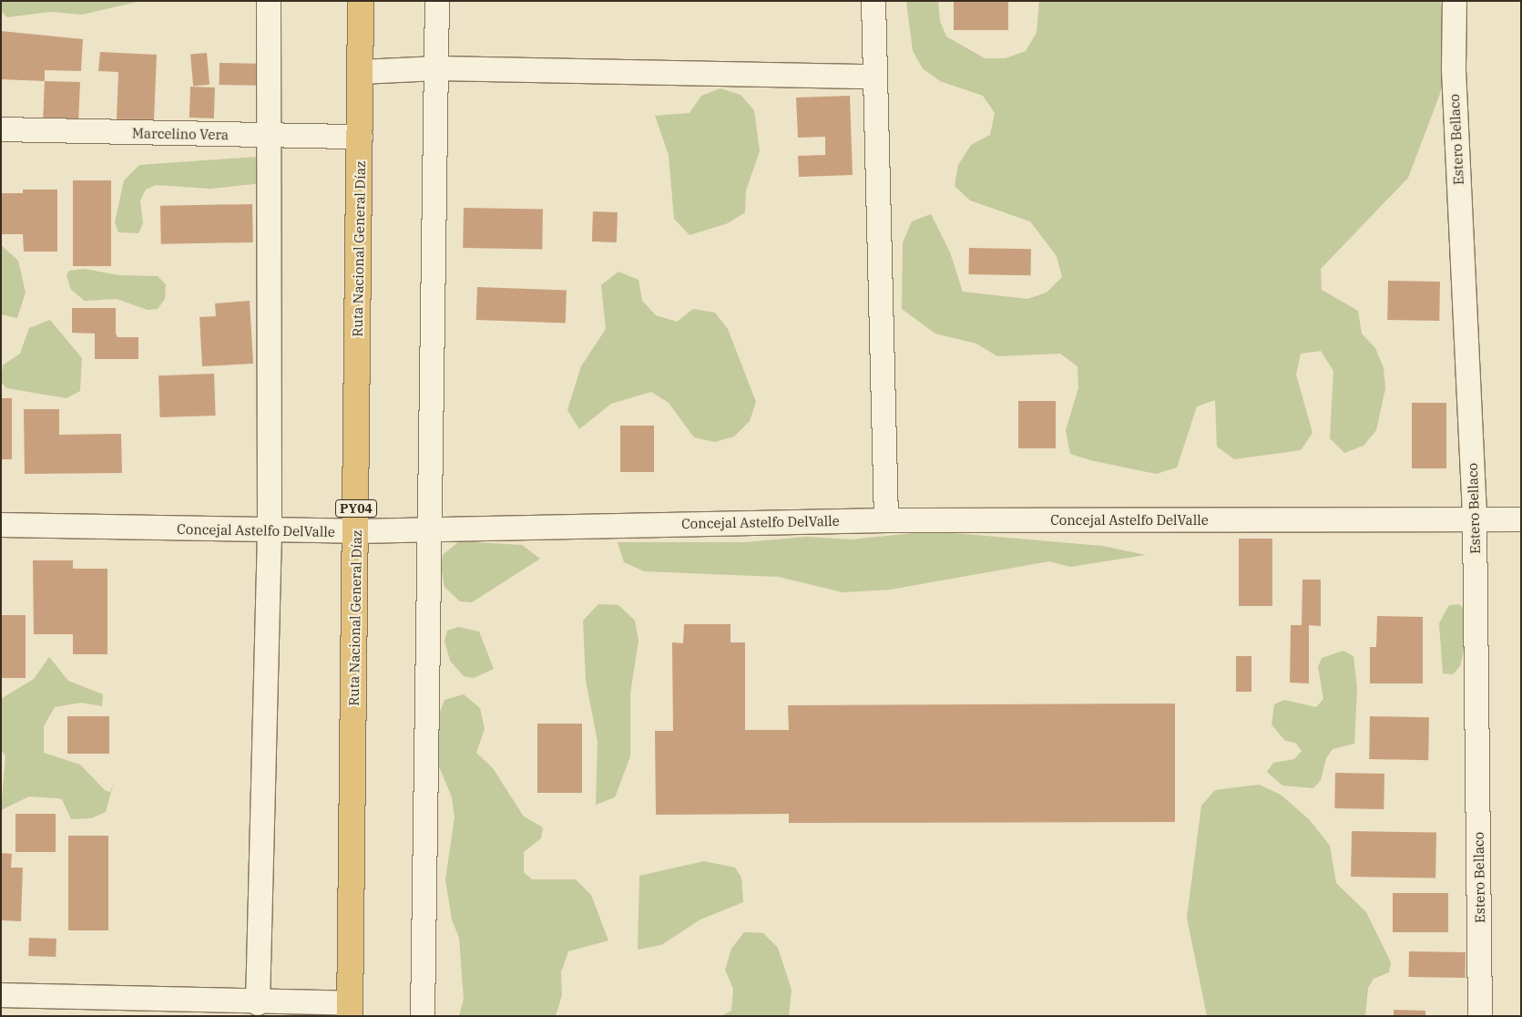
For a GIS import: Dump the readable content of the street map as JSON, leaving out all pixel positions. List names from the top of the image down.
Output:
{
  "streets": {
    "highway": ["Ruta Nacional General Díaz", "PY04"],
    "street": ["Marcelino Vera", "Estero Bellaco", "Concejal Astelfo DelValle"]
  },
  "crossings": [
    ["Marcelino Vera", "Ruta Nacional General Díaz"],
    ["Estero Bellaco", "Concejal Astelfo DelValle"],
    ["Ruta Nacional General Díaz", "Concejal Astelfo DelValle"]
  ]
}
